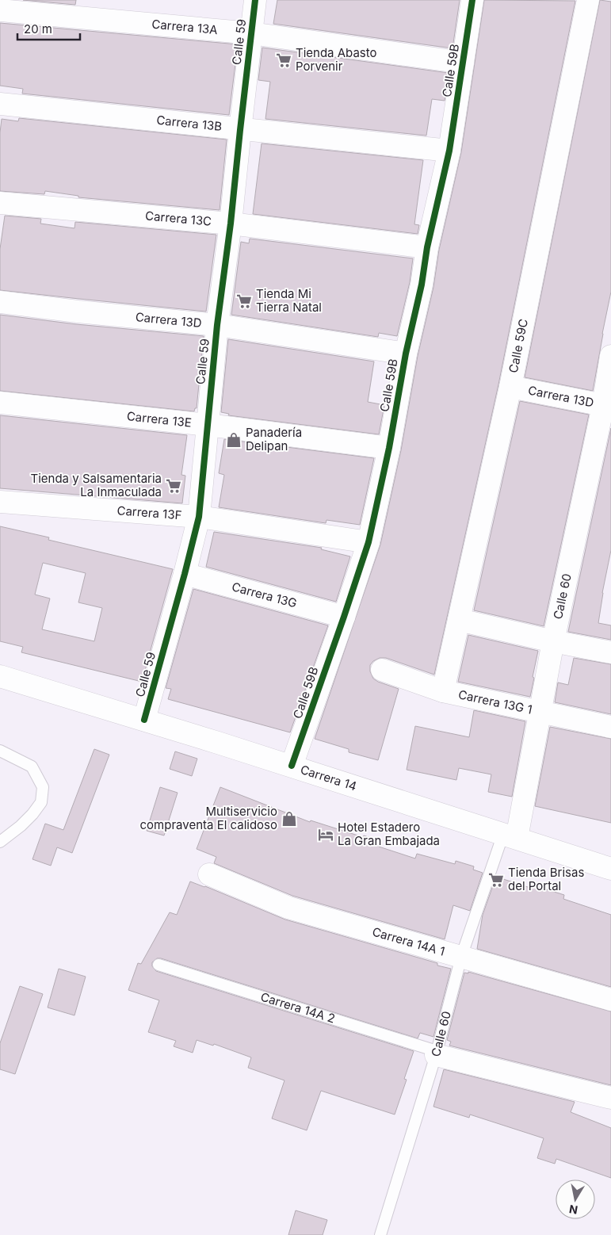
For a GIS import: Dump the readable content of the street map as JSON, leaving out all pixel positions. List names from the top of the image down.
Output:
{
  "streets": {
    "street": [
      "Carrera 13A",
      "Calle 59",
      "Calle 59B",
      "Carrera 13B",
      "Carrera 13C",
      "Carrera 13D",
      "Calle 59C",
      "Carrera 13E",
      "Carrera 13F",
      "Carrera 13G",
      "Calle 60",
      "Carrera 13G 1",
      "Carrera 14",
      "Carrera 14A 1",
      "Carrera 14A 2"
    ]
  },
  "crossings": [
    ["Carrera 13A", "Calle 59"],
    ["Carrera 13A", "Calle 59B"],
    ["Calle 59", "Carrera 13B"],
    ["Calle 59", "Carrera 13C"],
    ["Calle 59", "Carrera 13D"],
    ["Calle 59", "Carrera 13E"],
    ["Calle 59", "Carrera 13F"],
    ["Calle 59", "Carrera 13G"],
    ["Calle 59", "Carrera 14"],
    ["Calle 59B", "Carrera 13B"],
    ["Calle 59B", "Carrera 13C"],
    ["Calle 59B", "Carrera 13D"],
    ["Calle 59B", "Carrera 13E"],
    ["Calle 59B", "Carrera 13F"],
    ["Calle 59B", "Carrera 13G"],
    ["Calle 59B", "Carrera 14"],
    ["Carrera 13D", "Calle 59C"],
    ["Carrera 13D", "Calle 60"],
    ["Calle 59C", "Carrera 13G 1"],
    ["Calle 60", "Carrera 13G 1"],
    ["Calle 60", "Carrera 14"],
    ["Calle 60", "Carrera 14A 1"],
    ["Calle 60", "Carrera 14A 2"]
  ],
  "places": {
    "supermarket": [
      "Tienda Abasto Porvenir",
      "Tienda Mi Tierra Natal",
      "Tienda y Salsamentaria La Inmaculada",
      "Tienda Brisas del Portal"
    ],
    "shop": ["Panadería Delipan", "Multiservicio compraventa El calidoso"],
    "hotel": ["Hotel Estadero La Gran Embajada"]
  },
  "scale_bar": "20 m",
  "north": "bottom"
}
